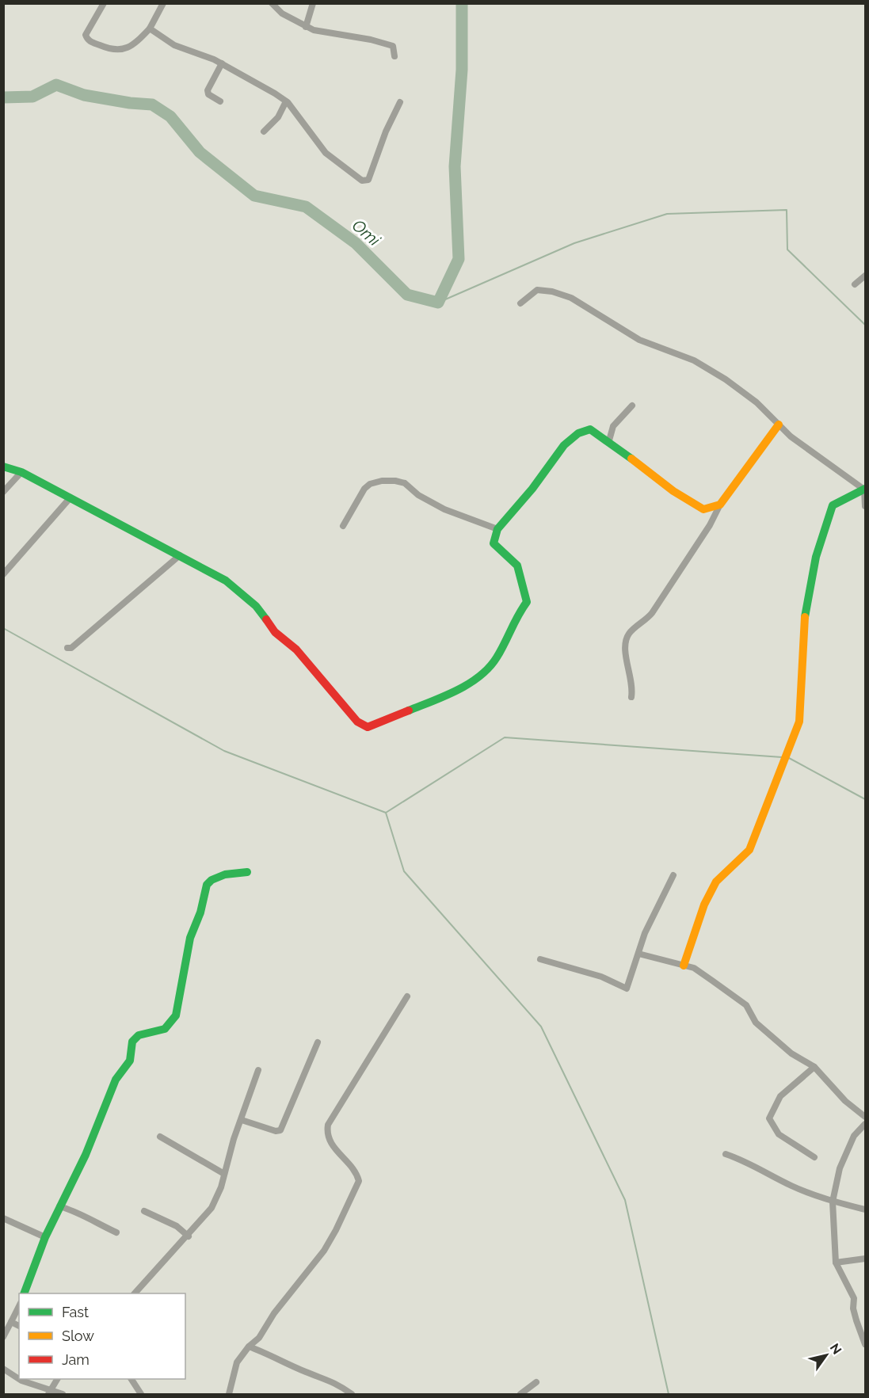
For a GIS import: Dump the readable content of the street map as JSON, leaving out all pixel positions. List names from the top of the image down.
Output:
{
  "water": ["Omi"],
  "legend": ["Fast", "Slow", "Jam"],
  "north": "top right"
}
